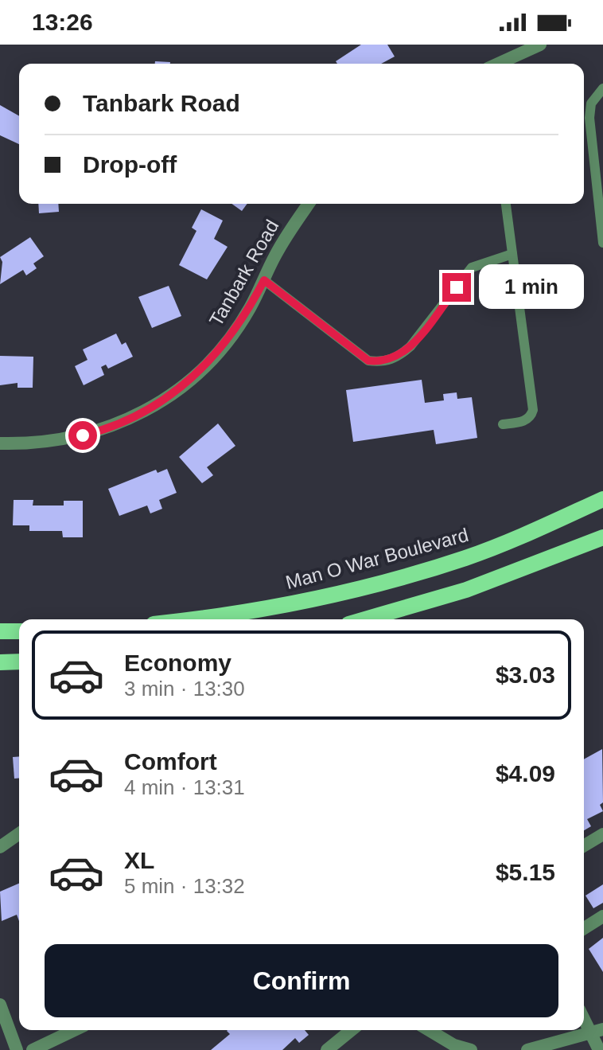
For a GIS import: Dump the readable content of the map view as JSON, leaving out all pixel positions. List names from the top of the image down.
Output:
{
  "streets": {
    "main road": ["Man O War Boulevard"],
    "street": ["Tanbark Road"]
  },
  "page": {
    "status": "13:26",
    "banner": ["Tanbark Road", "Drop-off"],
    "bubble": "1 min",
    "list": [
      {
        "name": "Economy",
        "note": "3 min · 13:30",
        "value": "$3.03"
      },
      {
        "name": "Comfort",
        "note": "4 min · 13:31",
        "value": "$4.09"
      },
      {
        "name": "XL",
        "note": "5 min · 13:32",
        "value": "$5.15"
      }
    ],
    "buttons": "Confirm"
  }
}
